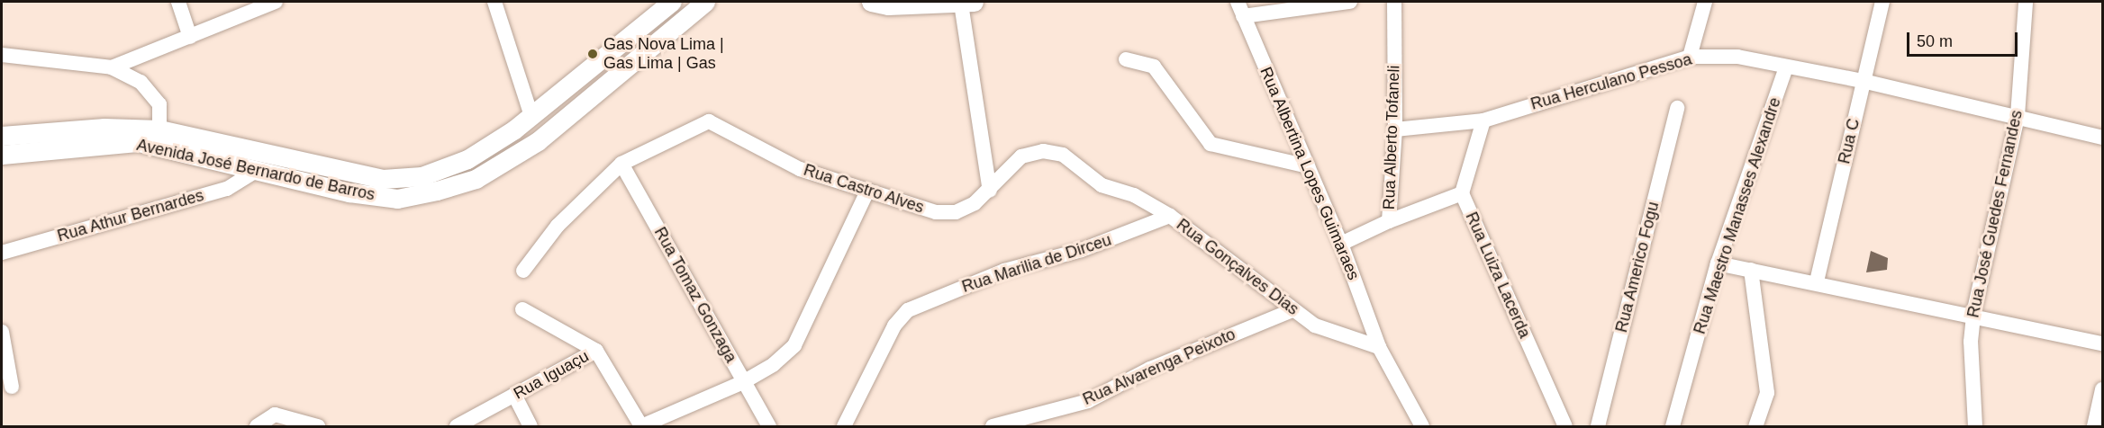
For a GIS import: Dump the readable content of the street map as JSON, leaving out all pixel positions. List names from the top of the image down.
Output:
{
  "streets": {
    "main road": ["Avenida José Bernardo de Barros"],
    "street": [
      "Rua Herculano Pessoa",
      "Rua Alberto Tofaneli",
      "Rua C",
      "Rua Albertina Lopes Guimaraes",
      "Rua Castro Alves",
      "Rua José Guedes Fernandes",
      "Rua Athur Bernardes",
      "Rua Maestro Manasses Alexandre",
      "Rua Marilia de Dirceu",
      "Rua Gonçalves Dias",
      "Rua Americo Fogu",
      "Rua Luiza Lacerda",
      "Rua Tomaz Gonzaga",
      "Rua Alvarenga Peixoto",
      "Rua Iguaçu"
    ]
  },
  "crossings": [
    ["Rua Herculano Pessoa", "Rua Alberto Tofaneli"],
    ["Rua Herculano Pessoa", "Rua C"],
    ["Rua Herculano Pessoa", "Rua José Guedes Fernandes"],
    ["Rua Herculano Pessoa", "Rua Maestro Manasses Alexandre"],
    ["Rua Herculano Pessoa", "Rua Luiza Lacerda"],
    ["Rua Alberto Tofaneli", "Rua Albertina Lopes Guimaraes"],
    ["Avenida José Bernardo de Barros", "Rua Athur Bernardes"],
    ["Rua Albertina Lopes Guimaraes", "Rua Gonçalves Dias"],
    ["Rua Castro Alves", "Rua Gonçalves Dias"],
    ["Rua Castro Alves", "Rua Tomaz Gonzaga"],
    ["Rua Marilia de Dirceu", "Rua Gonçalves Dias"],
    ["Rua Gonçalves Dias", "Rua Alvarenga Peixoto"]
  ],
  "places": ["Gas Nova Lima | Gas Lima | Gas"],
  "scale_bar": "50 m"
}
